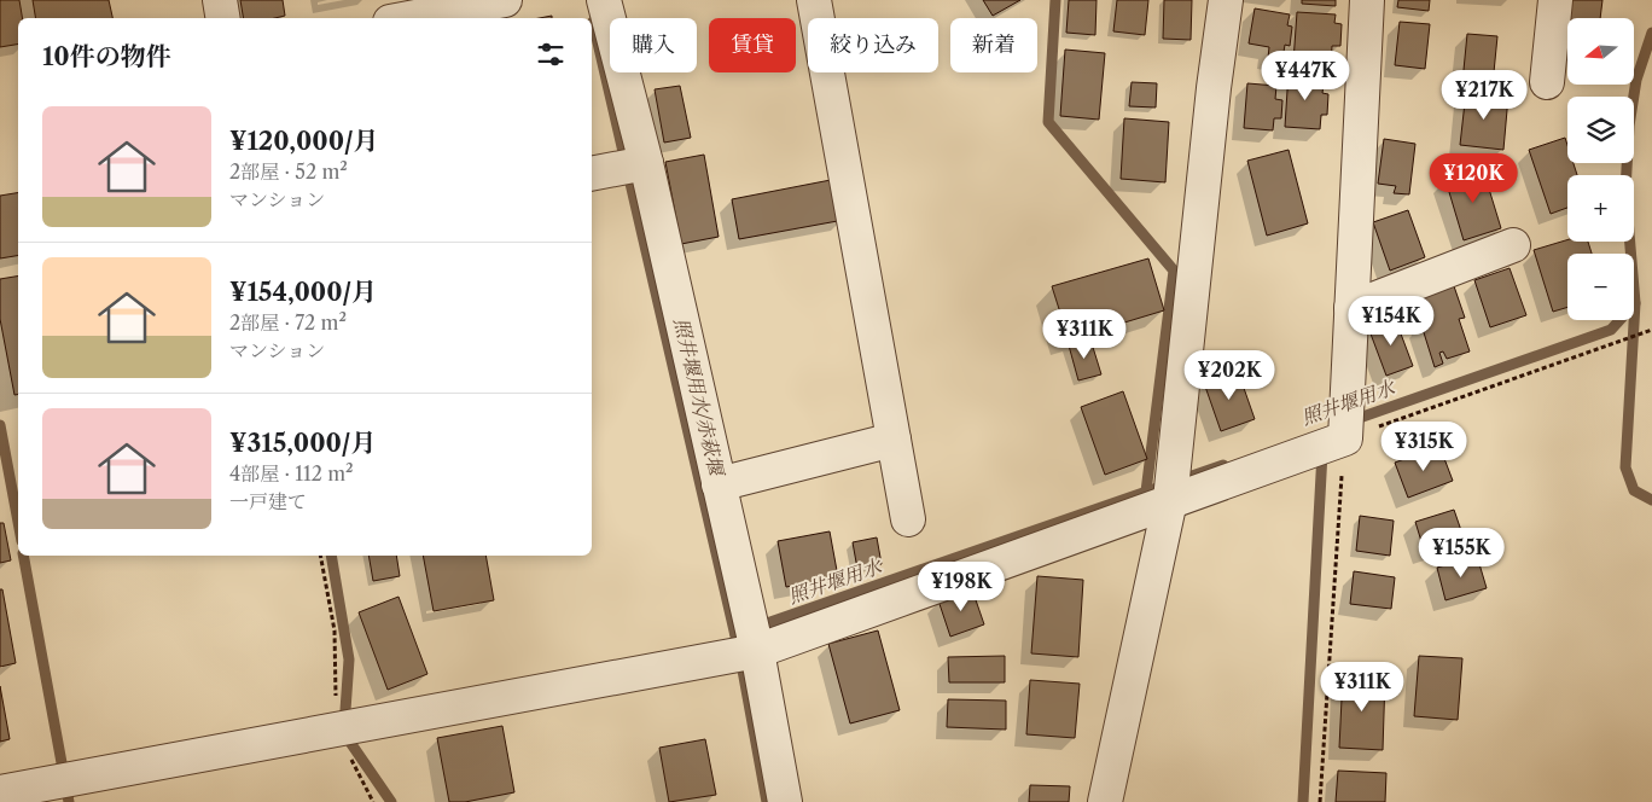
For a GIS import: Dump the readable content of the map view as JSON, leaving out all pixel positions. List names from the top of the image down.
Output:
{
  "water": ["照井堰用水/赤萩堰", "照井堰用水"],
  "north": "left",
  "page": {
    "map_buttons": ["+", "−"],
    "chip": [
      "購入",
      "賃貸",
      "絞り込み",
      "新着"
    ],
    "heading": "10件の物件",
    "price": [
      "¥447K",
      "¥217K",
      "¥120K",
      "¥154K",
      "¥311K",
      "¥202K",
      "¥315K",
      "¥155K",
      "¥198K",
      "¥311K"
    ],
    "list": [
      {
        "name": "¥120,000/月",
        "note": "2部屋 · 52 m² · マンション"
      },
      {
        "name": "¥154,000/月",
        "note": "2部屋 · 72 m² · マンション"
      },
      {
        "name": "¥315,000/月",
        "note": "4部屋 · 112 m² · 一戸建て"
      }
    ]
  }
}
